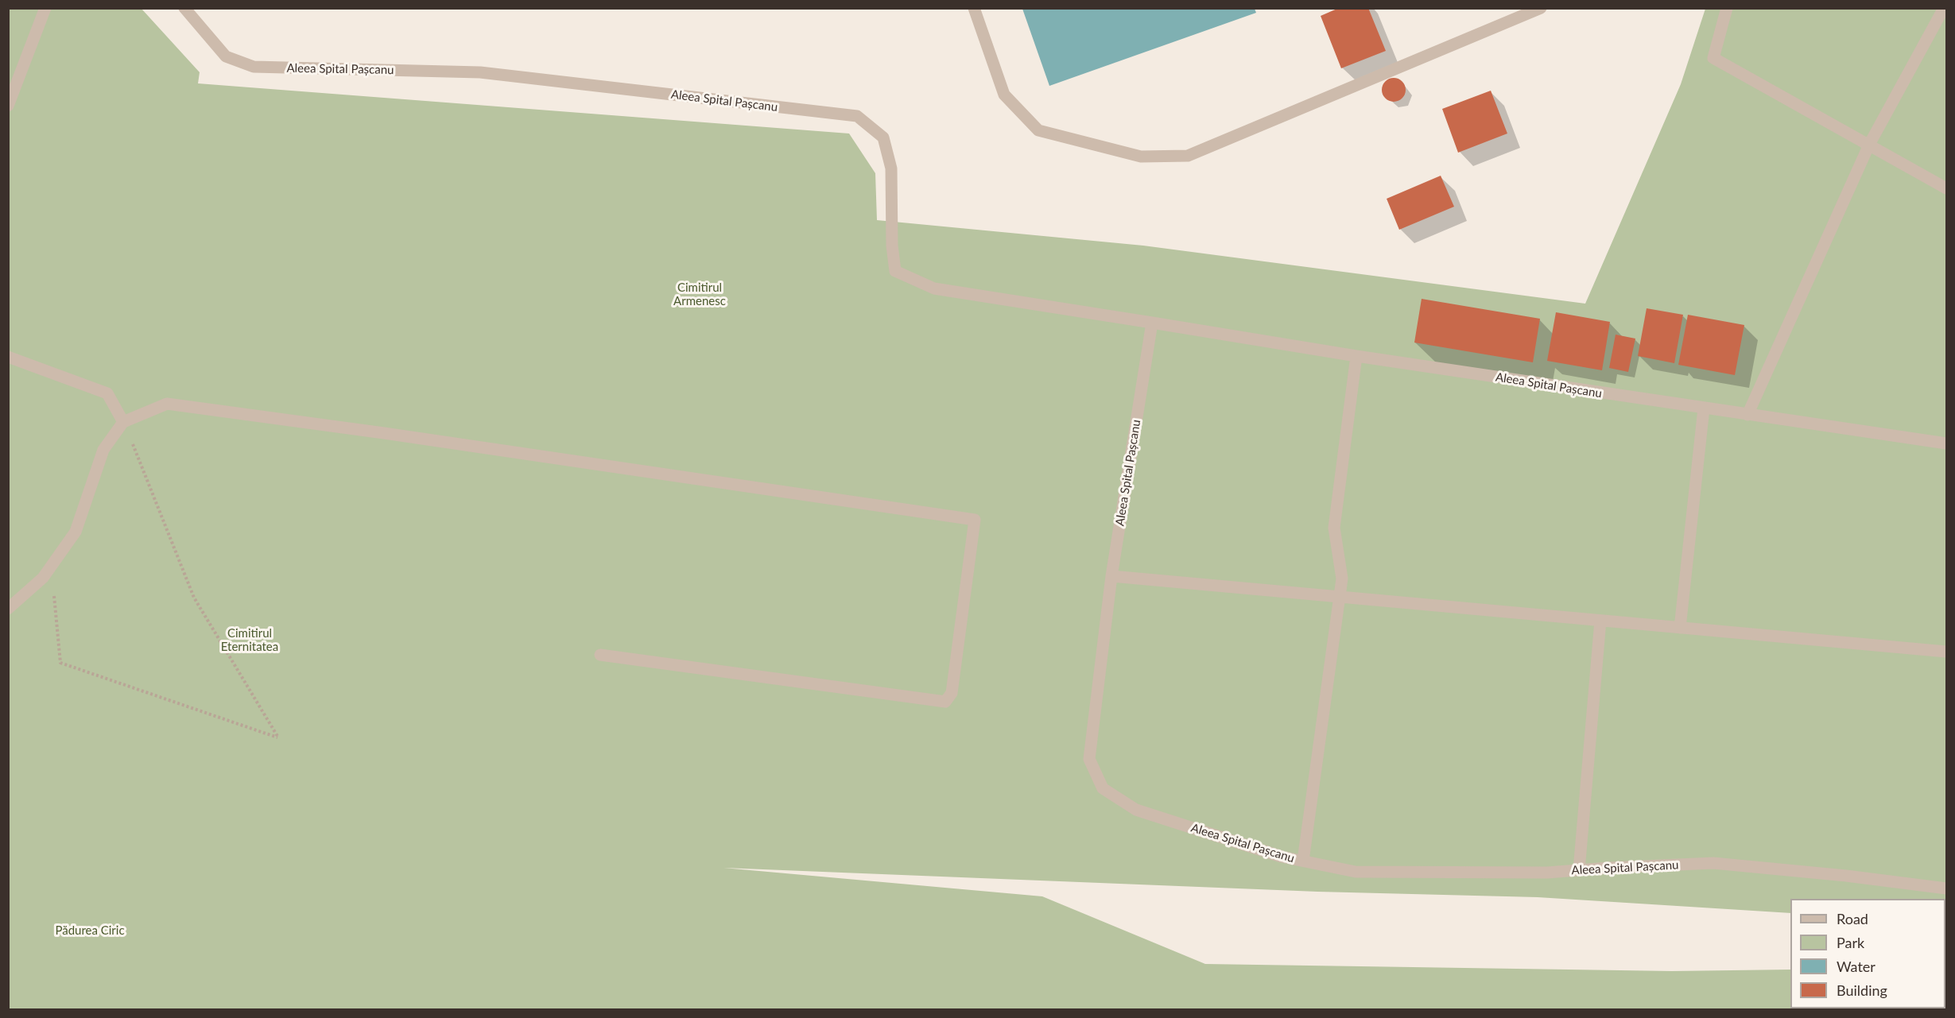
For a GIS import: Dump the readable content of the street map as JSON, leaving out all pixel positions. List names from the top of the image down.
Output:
{
  "streets": {
    "lane": ["Aleea Spital Pașcanu"]
  },
  "parks": ["Cimitirul Armenesc", "Cimitirul Eternitatea", "Pădurea Ciric"],
  "legend": [
    "Road",
    "Park",
    "Water",
    "Building"
  ]
}
